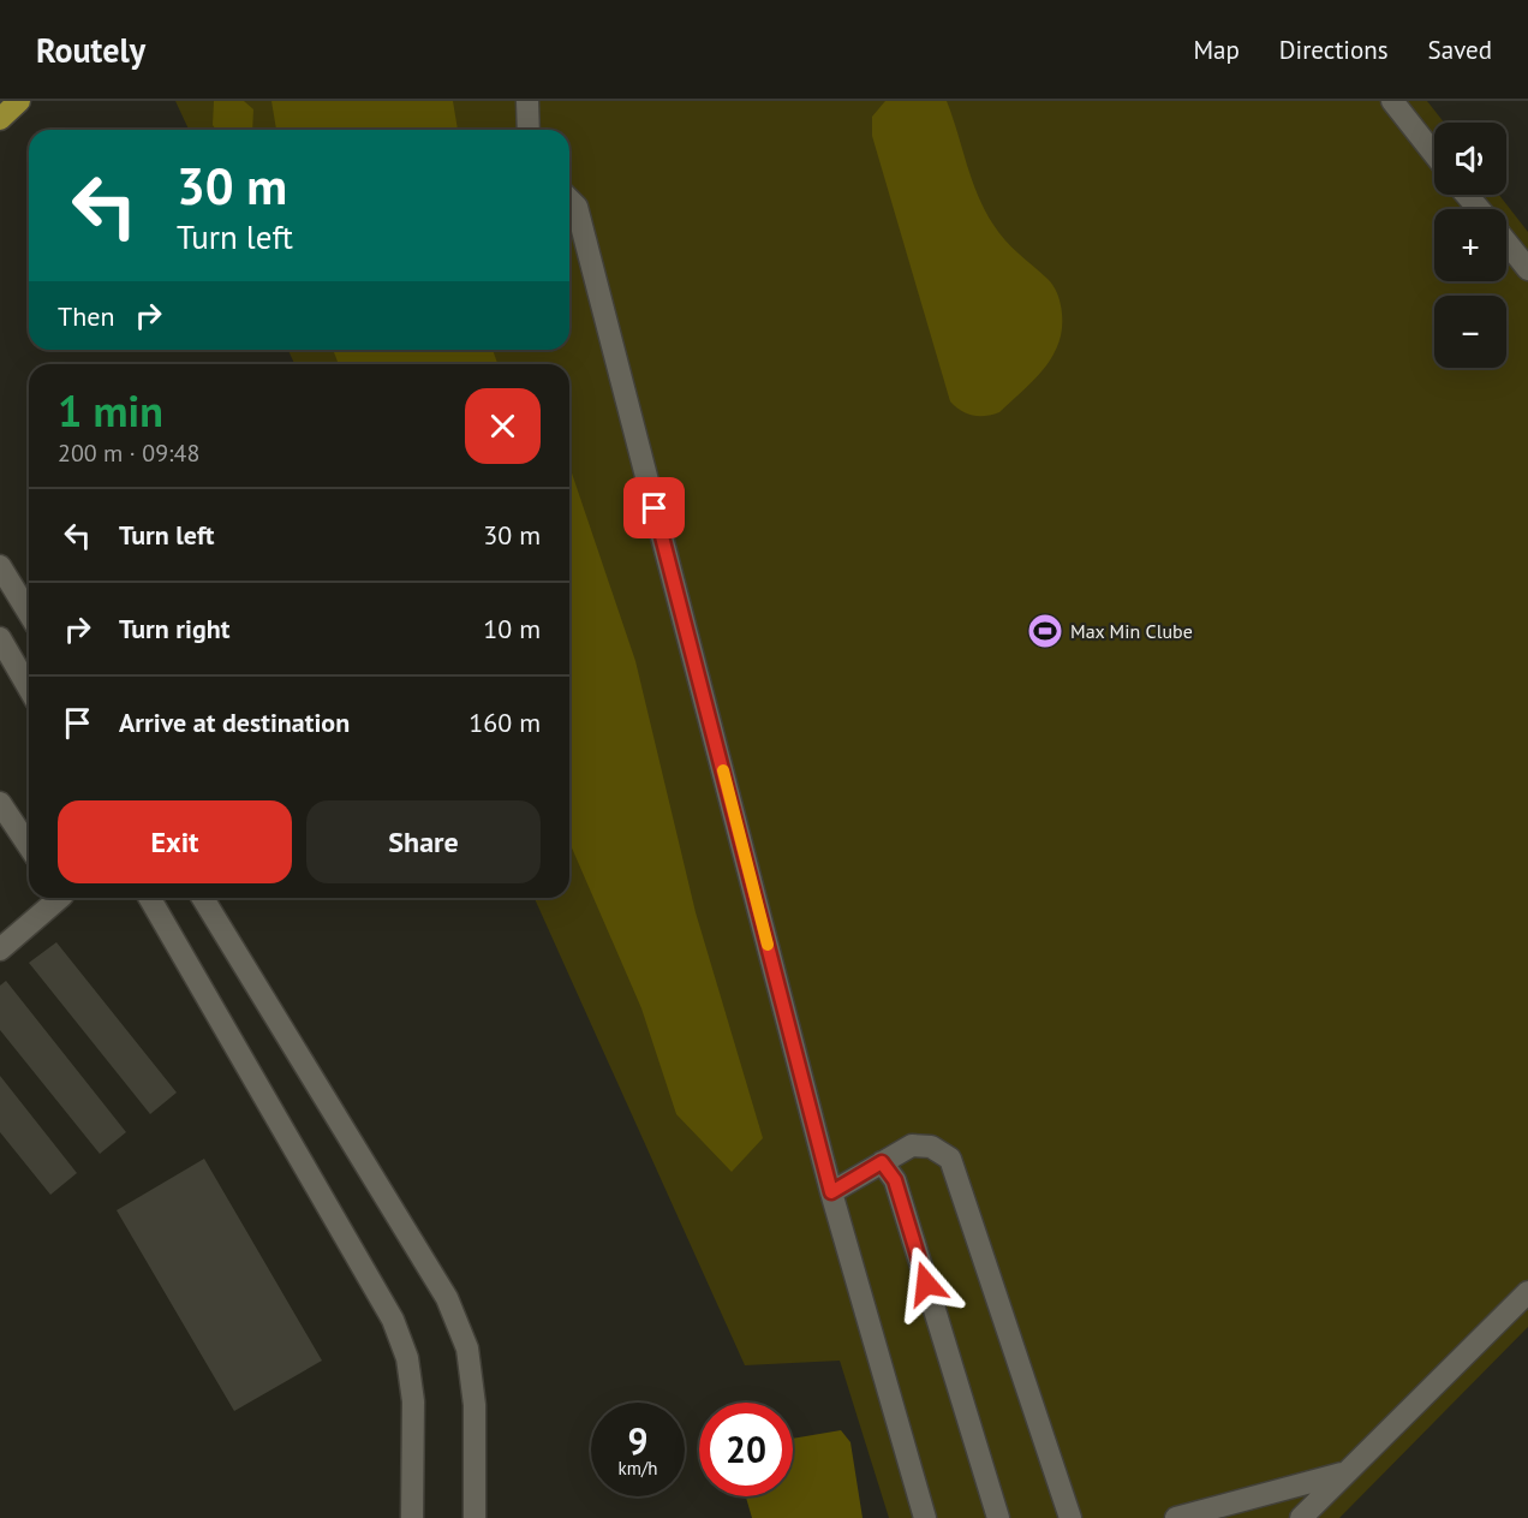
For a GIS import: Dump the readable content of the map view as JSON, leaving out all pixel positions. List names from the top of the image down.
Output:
{
  "places": {
    "sports": ["Max Min Clube"]
  },
  "page": {
    "header": "Routely",
    "nav": ["Map", "Directions", "Saved"],
    "map_buttons": ["+", "−"],
    "turn": ["30 m", "Turn left"],
    "then": "Then",
    "heading": ["1 min", "200 m · 09:48"],
    "list": [
      {
        "name": "Turn left",
        "value": "30 m"
      },
      {
        "name": "Turn right",
        "value": "10 m"
      },
      {
        "name": "Arrive at destination",
        "value": "160 m"
      }
    ],
    "buttons": ["Exit", "Share"],
    "speed": "9 km/h",
    "limit": "20"
  }
}
